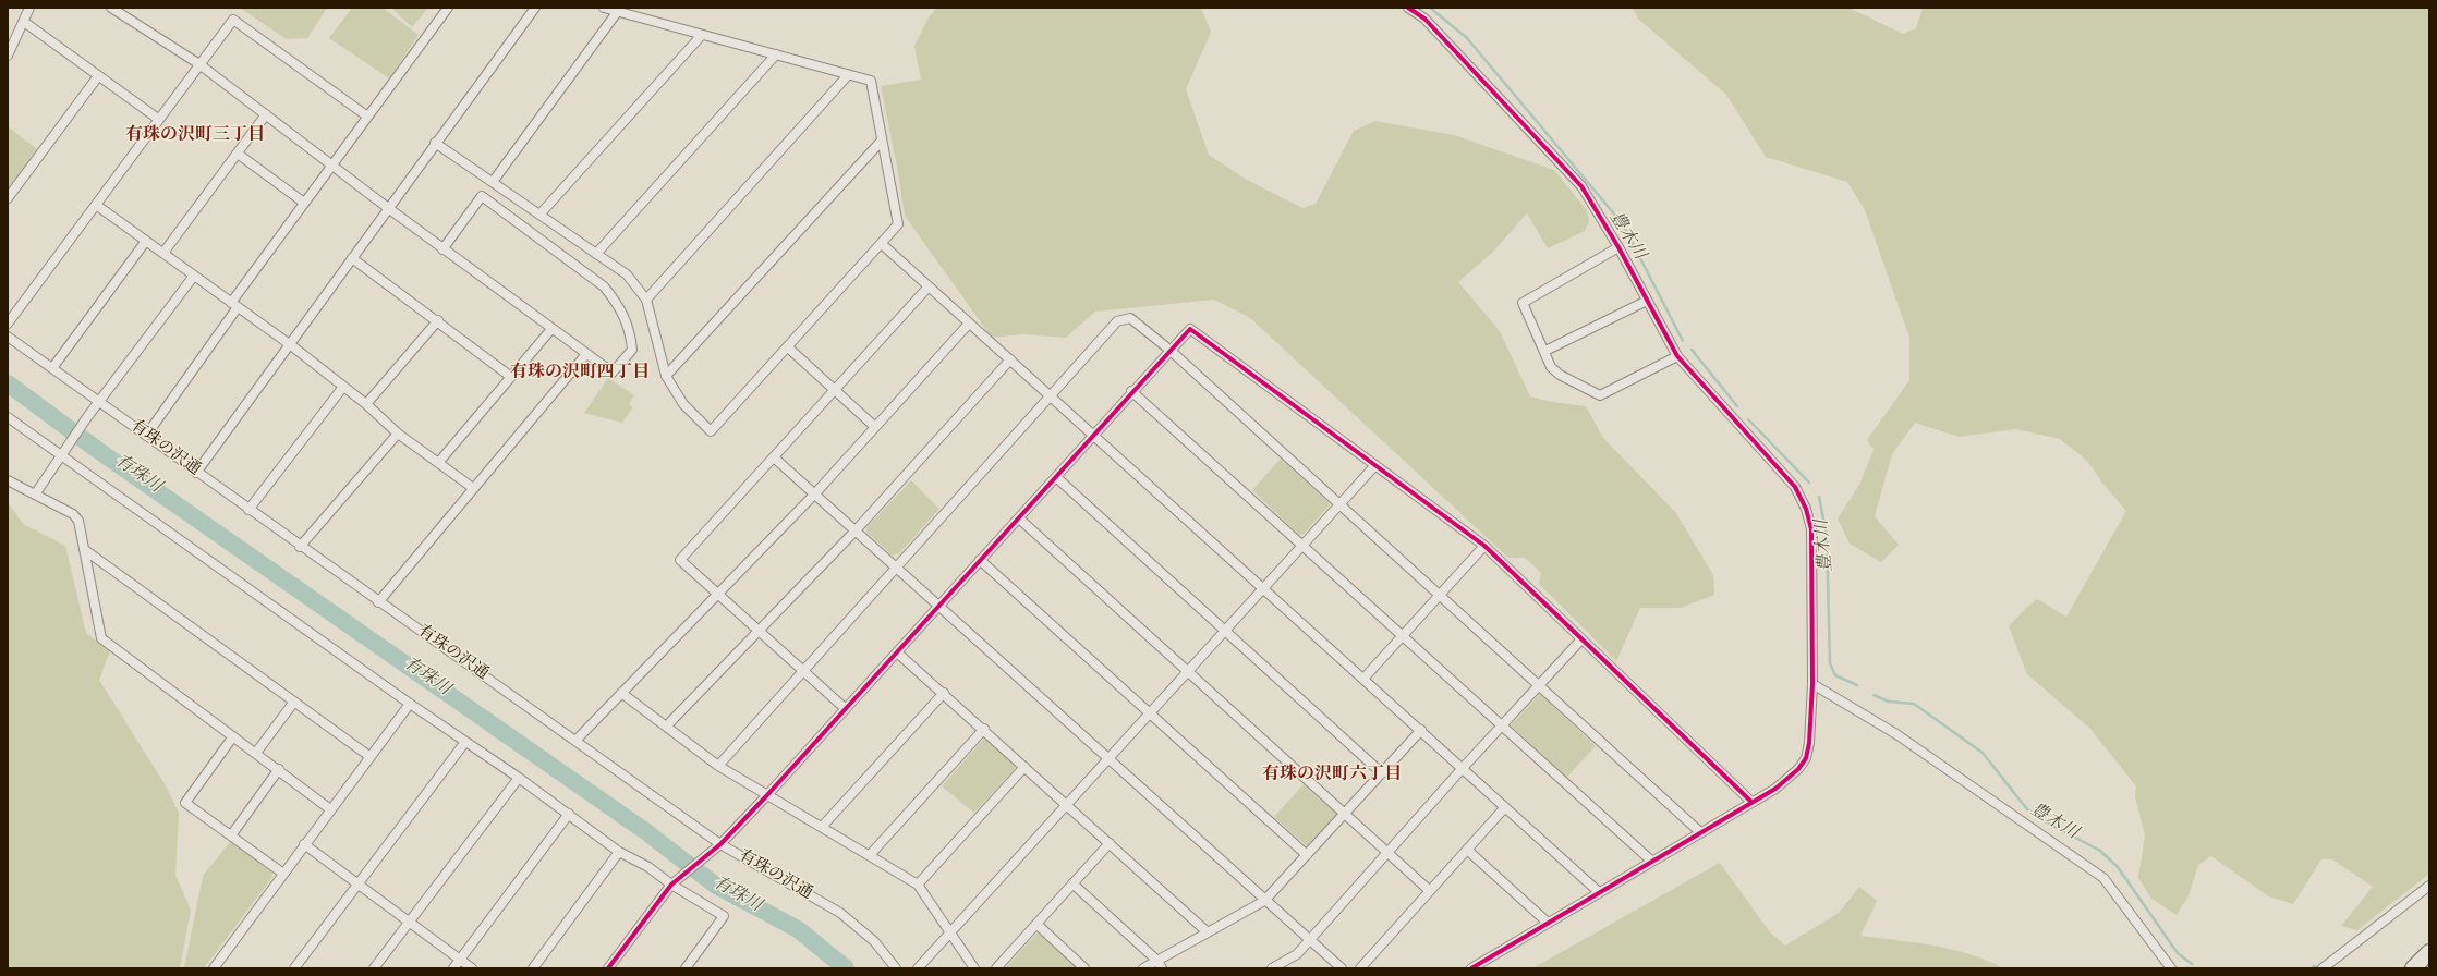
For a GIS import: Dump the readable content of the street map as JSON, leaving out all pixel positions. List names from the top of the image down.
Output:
{
  "streets": {
    "street": ["有珠の沢通"]
  },
  "districts": ["有珠の沢町三丁目", "有珠の沢町四丁目", "有珠の沢町六丁目"],
  "water": ["豊木川", "有珠川"]
}
